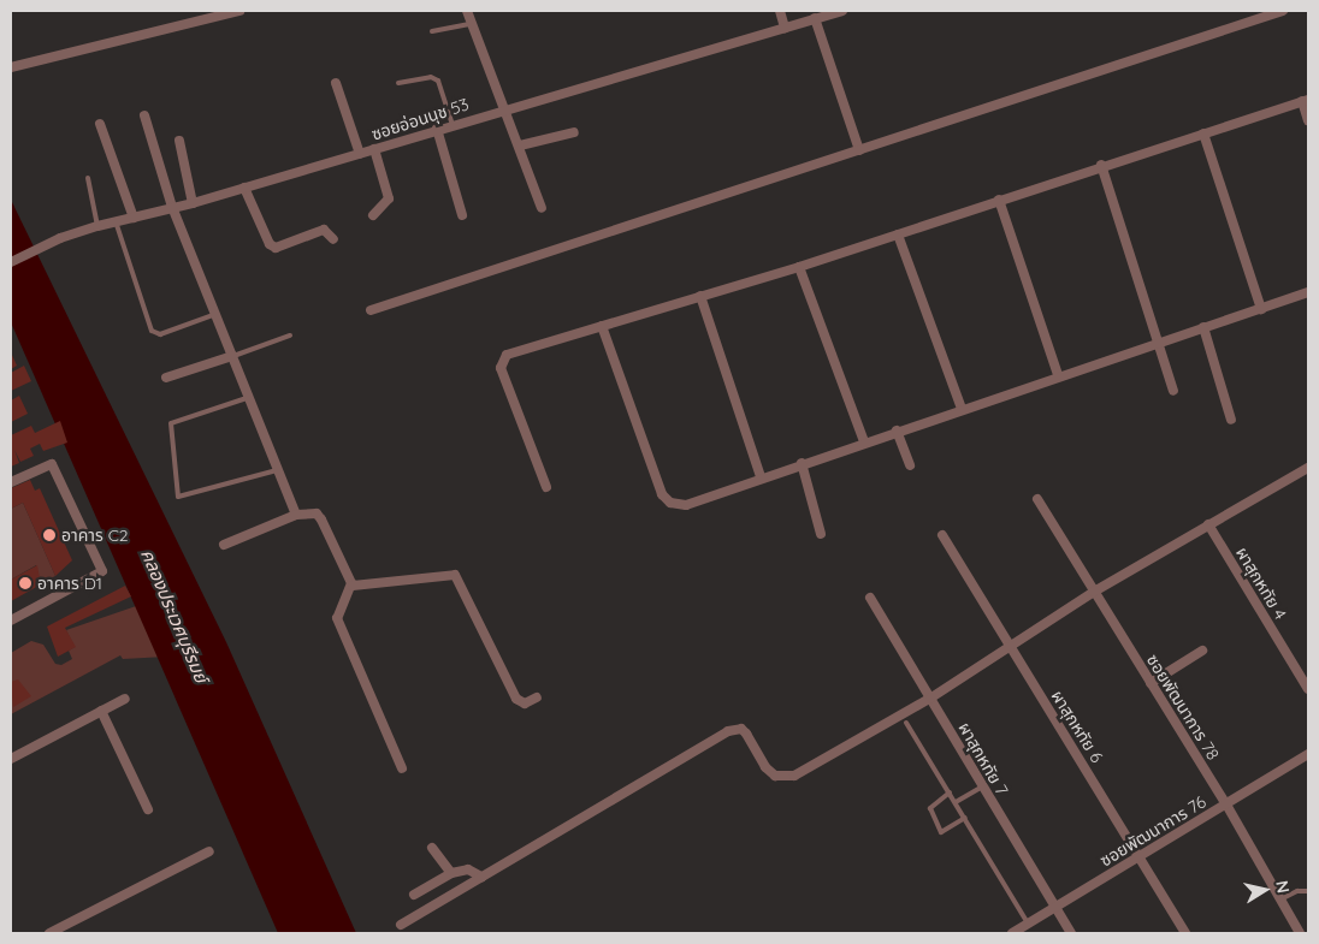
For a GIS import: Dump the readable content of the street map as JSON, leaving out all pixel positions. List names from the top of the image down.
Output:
{
  "streets": {
    "street": [
      "ซอยอ่อนนุช 53",
      "ผาสุกหทัย 4",
      "ซอยพัฒนาการ 78",
      "ผาสุกหทัย 6",
      "ผาสุกหทัย 7",
      "ซอยพัฒนาการ 76"
    ]
  },
  "crossings": [
    ["ซอยพัฒนาการ 78", "ซอยพัฒนาการ 76"],
    ["ผาสุกหทัย 6", "ซอยพัฒนาการ 76"],
    ["ผาสุกหทัย 7", "ซอยพัฒนาการ 76"]
  ],
  "water": ["คลองประเวศบุรีรมย์"],
  "places": ["อาคาร C2", "อาคาร D1"],
  "north": "right"
}
